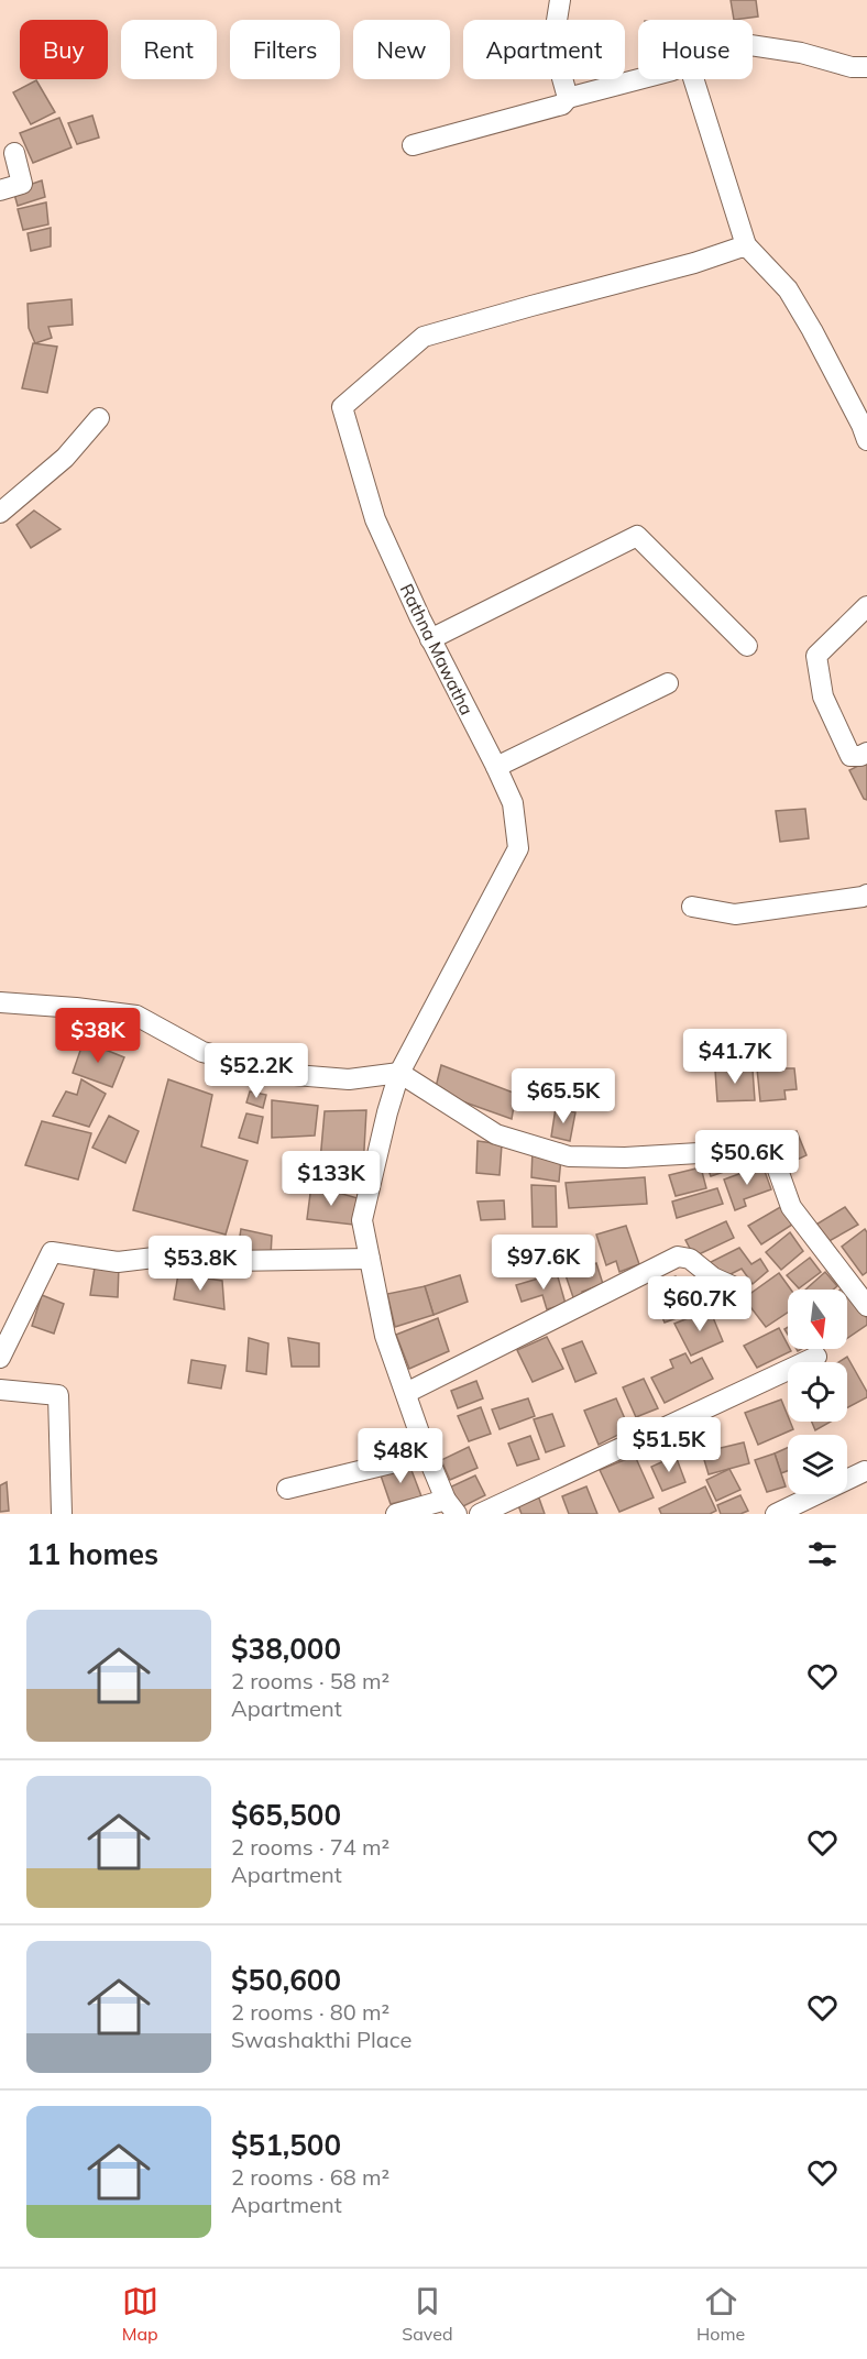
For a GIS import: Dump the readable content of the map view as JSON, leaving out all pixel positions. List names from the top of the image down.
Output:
{
  "streets": {
    "street": ["Rathna Mawatha"]
  },
  "north": "bottom",
  "page": {
    "chip": [
      "Buy",
      "Rent",
      "Filters",
      "New",
      "Apartment",
      "House"
    ],
    "price": [
      "$38K",
      "$41.7K",
      "$52.2K",
      "$65.5K",
      "$50.6K",
      "$133K",
      "$97.6K",
      "$53.8K",
      "$60.7K",
      "$51.5K",
      "$48K"
    ],
    "heading": "11 homes",
    "list": [
      {
        "name": "$38,000",
        "note": "2 rooms · 58 m² · Apartment"
      },
      {
        "name": "$65,500",
        "note": "2 rooms · 74 m² · Apartment"
      },
      {
        "name": "$50,600",
        "note": "2 rooms · 80 m² · Swashakthi Place"
      },
      {
        "name": "$51,500",
        "note": "2 rooms · 68 m² · Apartment"
      }
    ],
    "tabs": ["Map", "Saved", "Home"]
  }
}
